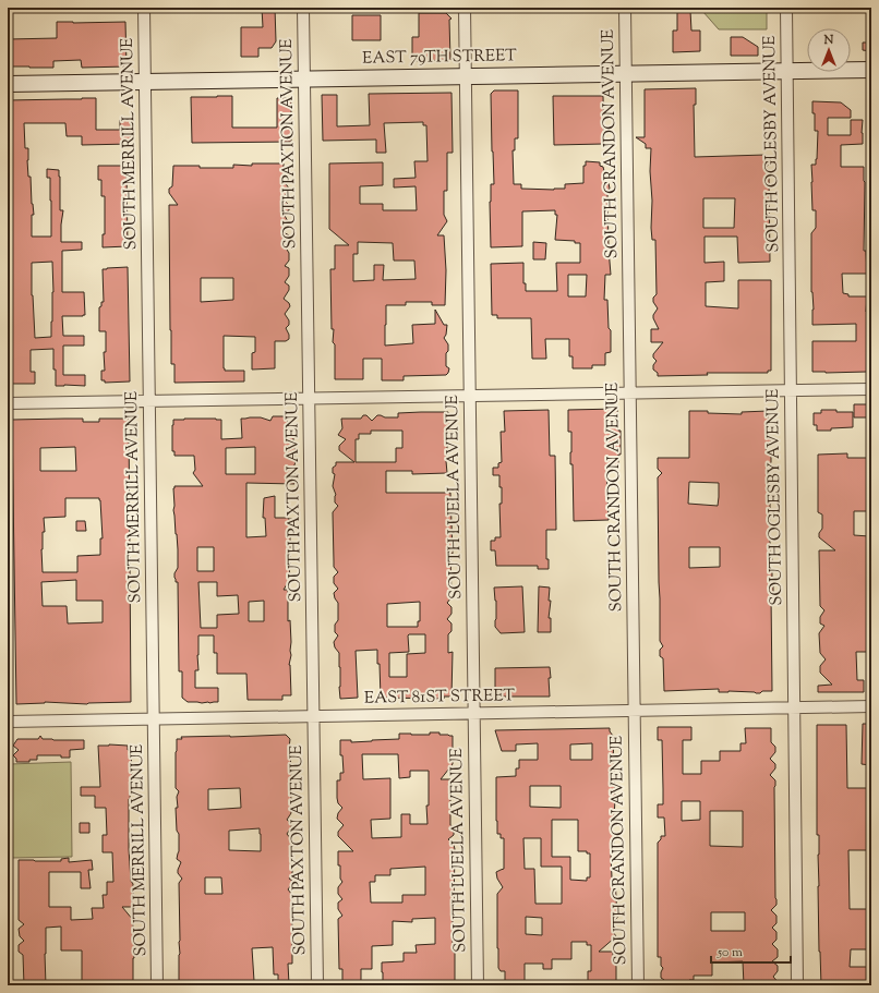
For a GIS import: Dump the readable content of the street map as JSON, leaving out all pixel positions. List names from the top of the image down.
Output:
{
  "streets": {
    "main road": ["EAST 79TH STREET"],
    "street": [
      "SOUTH MERRILL AVENUE",
      "SOUTH PAXTON AVENUE",
      "SOUTH CRANDON AVENUE",
      "SOUTH OGLESBY AVENUE",
      "SOUTH LUELLA AVENUE",
      "EAST 81ST STREET"
    ]
  },
  "crossings": [
    ["EAST 79TH STREET", "SOUTH MERRILL AVENUE"],
    ["EAST 79TH STREET", "SOUTH PAXTON AVENUE"],
    ["EAST 79TH STREET", "SOUTH CRANDON AVENUE"],
    ["EAST 79TH STREET", "SOUTH OGLESBY AVENUE"],
    ["EAST 79TH STREET", "SOUTH LUELLA AVENUE"],
    ["SOUTH MERRILL AVENUE", "EAST 81ST STREET"],
    ["SOUTH PAXTON AVENUE", "EAST 81ST STREET"],
    ["SOUTH CRANDON AVENUE", "EAST 81ST STREET"],
    ["SOUTH OGLESBY AVENUE", "EAST 81ST STREET"],
    ["SOUTH LUELLA AVENUE", "EAST 81ST STREET"]
  ],
  "scale_bar": "50 m",
  "north": "top"
}
